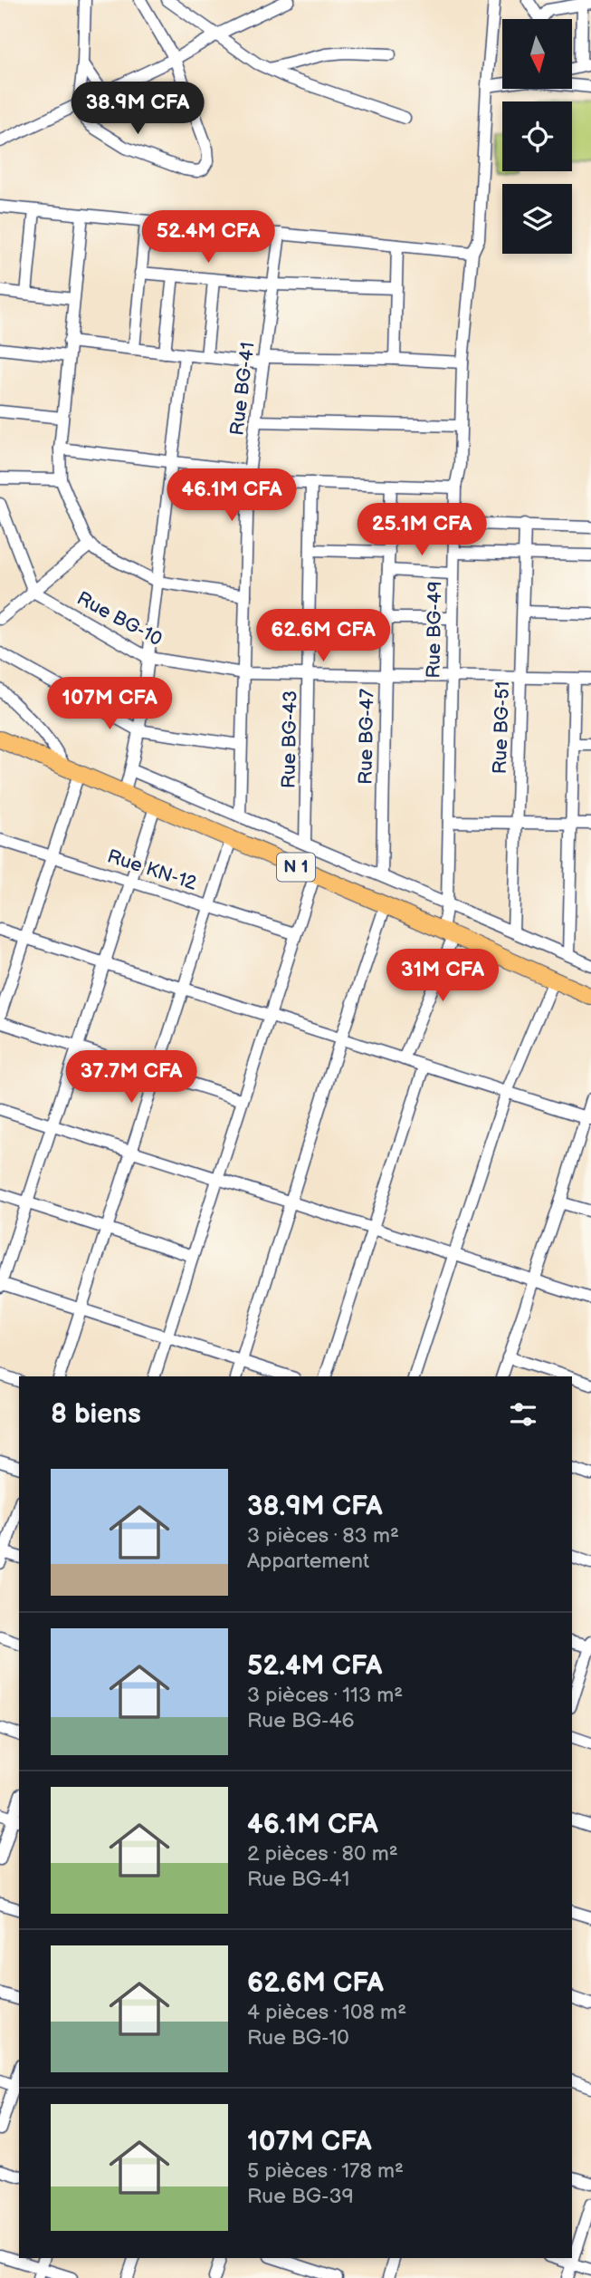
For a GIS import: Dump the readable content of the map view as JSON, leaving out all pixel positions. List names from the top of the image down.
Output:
{
  "streets": {
    "highway": ["N 1"],
    "street": [
      "Rue BG-41",
      "Rue BG-10",
      "Rue BG-49",
      "Rue BG-51",
      "Rue BG-47",
      "Rue BG-43",
      "Rue KN-12"
    ]
  },
  "crossings": [
    ["Rue BG-41", "Rue BG-10"],
    ["Rue BG-10", "Rue BG-49"],
    ["Rue BG-10", "Rue BG-51"],
    ["Rue BG-10", "Rue BG-47"],
    ["Rue BG-10", "Rue BG-43"],
    ["Rue BG-49", "N 1"]
  ],
  "north": "bottom",
  "page": {
    "price": [
      "38.9M CFA",
      "52.4M CFA",
      "46.1M CFA",
      "25.1M CFA",
      "62.6M CFA",
      "107M CFA",
      "31M CFA",
      "37.7M CFA"
    ],
    "heading": "8 biens",
    "list": [
      {
        "name": "38.9M CFA",
        "note": "3 pièces · 83 m² · Appartement"
      },
      {
        "name": "52.4M CFA",
        "note": "3 pièces · 113 m² · Rue BG-46"
      },
      {
        "name": "46.1M CFA",
        "note": "2 pièces · 80 m² · Rue BG-41"
      },
      {
        "name": "62.6M CFA",
        "note": "4 pièces · 108 m² · Rue BG-10"
      },
      {
        "name": "107M CFA",
        "note": "5 pièces · 178 m² · Rue BG-39"
      }
    ]
  }
}
